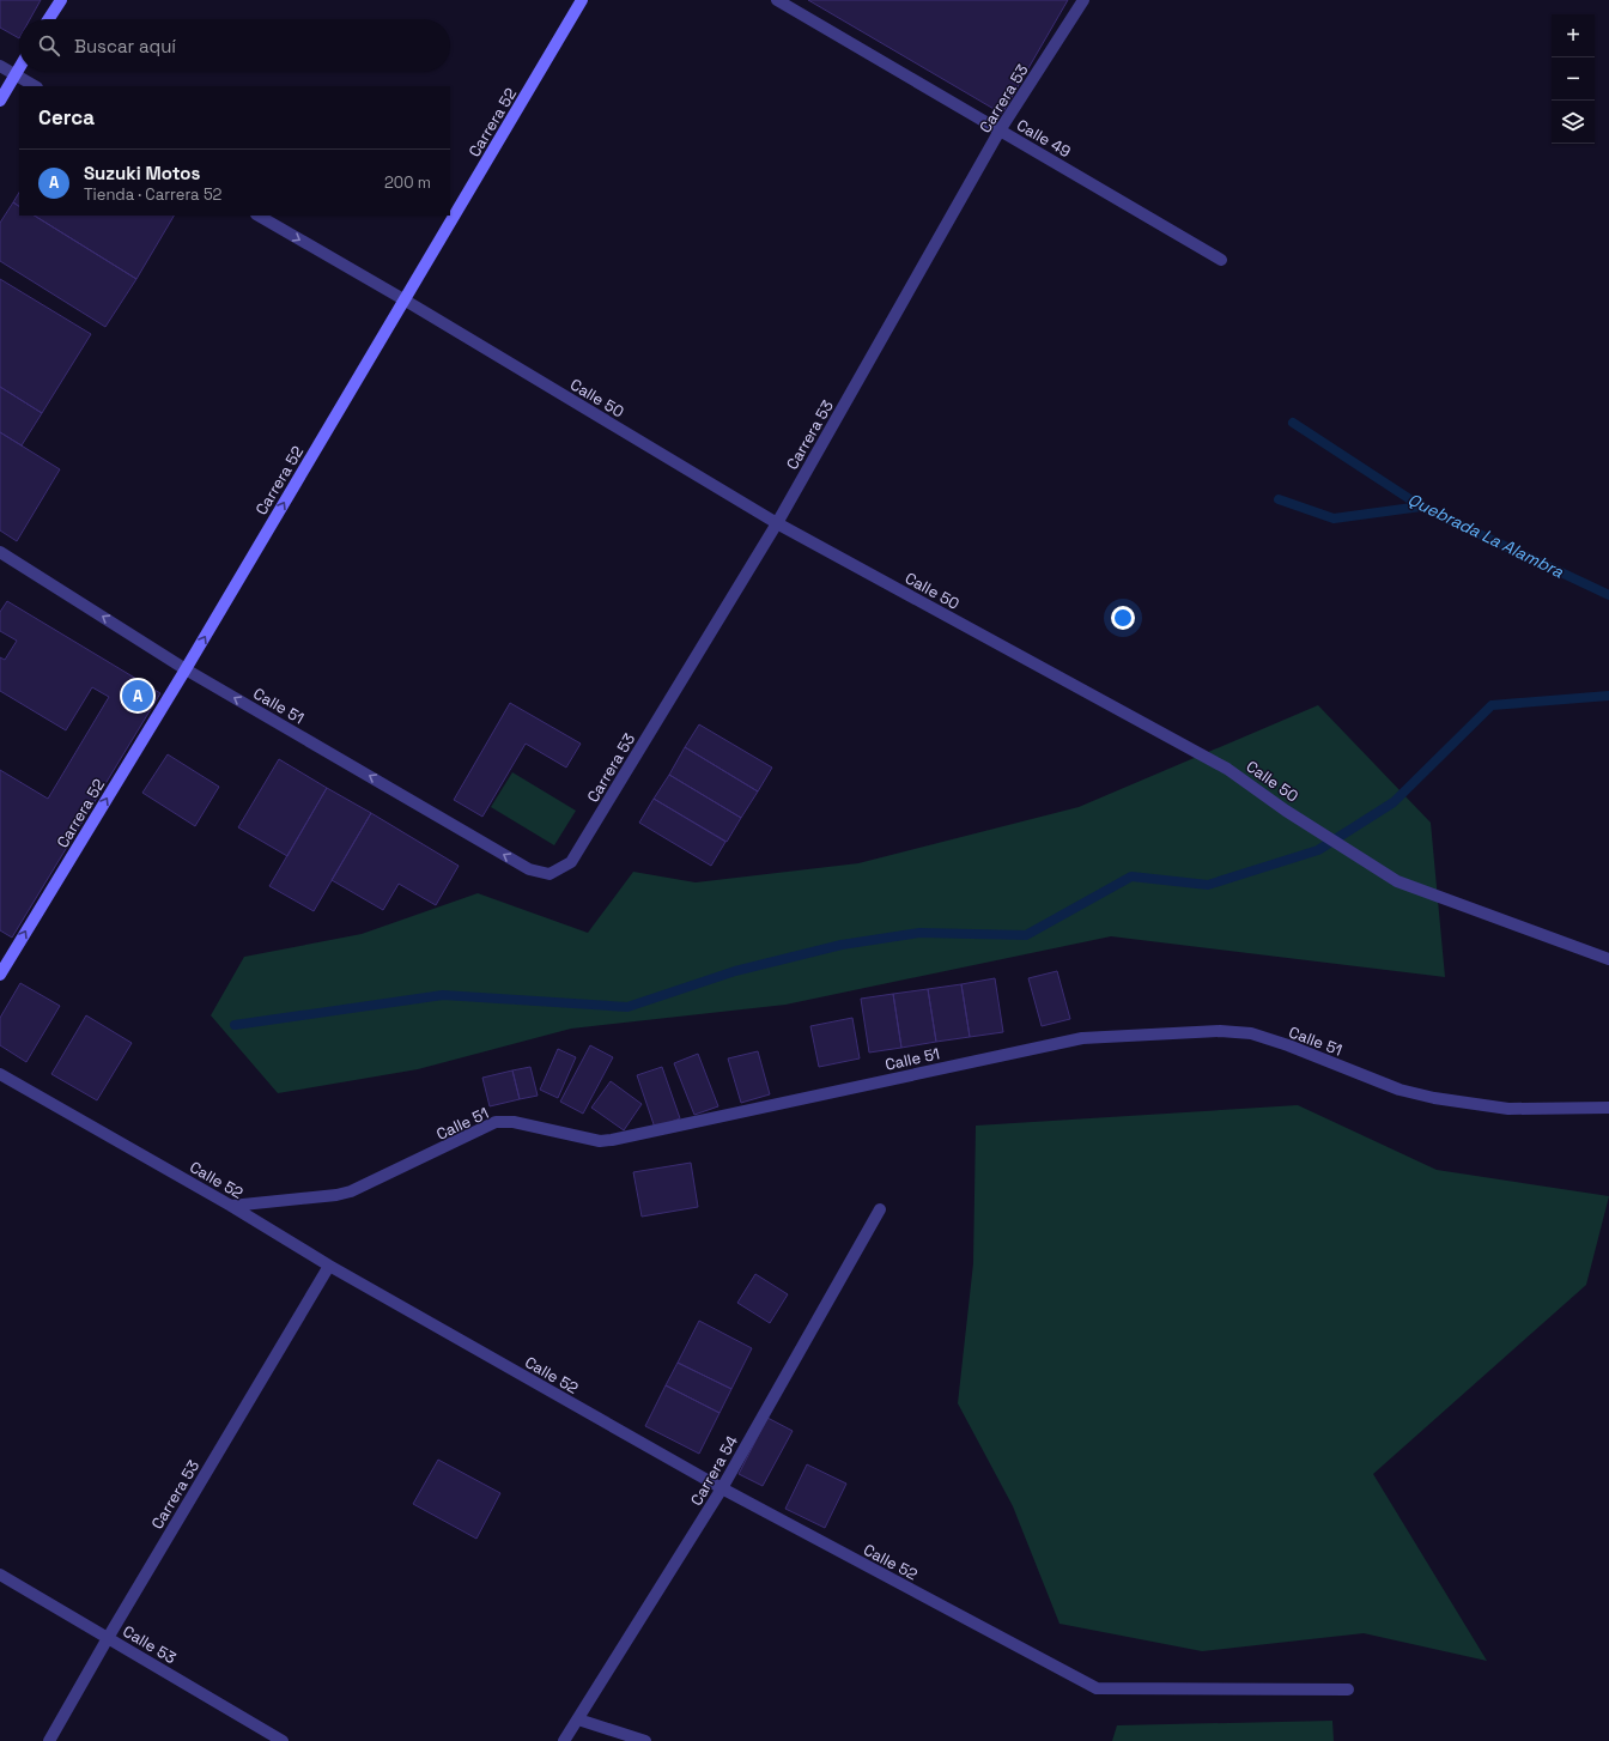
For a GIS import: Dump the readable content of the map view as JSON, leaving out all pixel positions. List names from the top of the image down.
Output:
{
  "streets": {
    "main road": ["Carrera 52"],
    "street": [
      "Carrera 53",
      "Calle 49",
      "Calle 50",
      "Calle 51",
      "Calle 52",
      "Carrera 54",
      "Calle 53"
    ]
  },
  "crossings": [
    ["Carrera 53", "Calle 49"],
    ["Carrera 53", "Calle 50"],
    ["Carrera 53", "Calle 51"],
    ["Carrera 53", "Calle 52"],
    ["Carrera 53", "Calle 53"],
    ["Carrera 52", "Calle 50"],
    ["Carrera 52", "Calle 51"],
    ["Calle 51", "Calle 52"],
    ["Calle 52", "Carrera 54"]
  ],
  "one_way": ["Carrera 52"],
  "water": ["Quebrada La Alambra"],
  "page": {
    "map_buttons": ["+", "−"],
    "search": "Buscar aquí",
    "heading": "Cerca",
    "list": [
      {
        "mark": "A",
        "name": "Suzuki Motos",
        "note": "Tienda · Carrera 52",
        "value": "200 m"
      }
    ],
    "pins": "A"
  }
}
